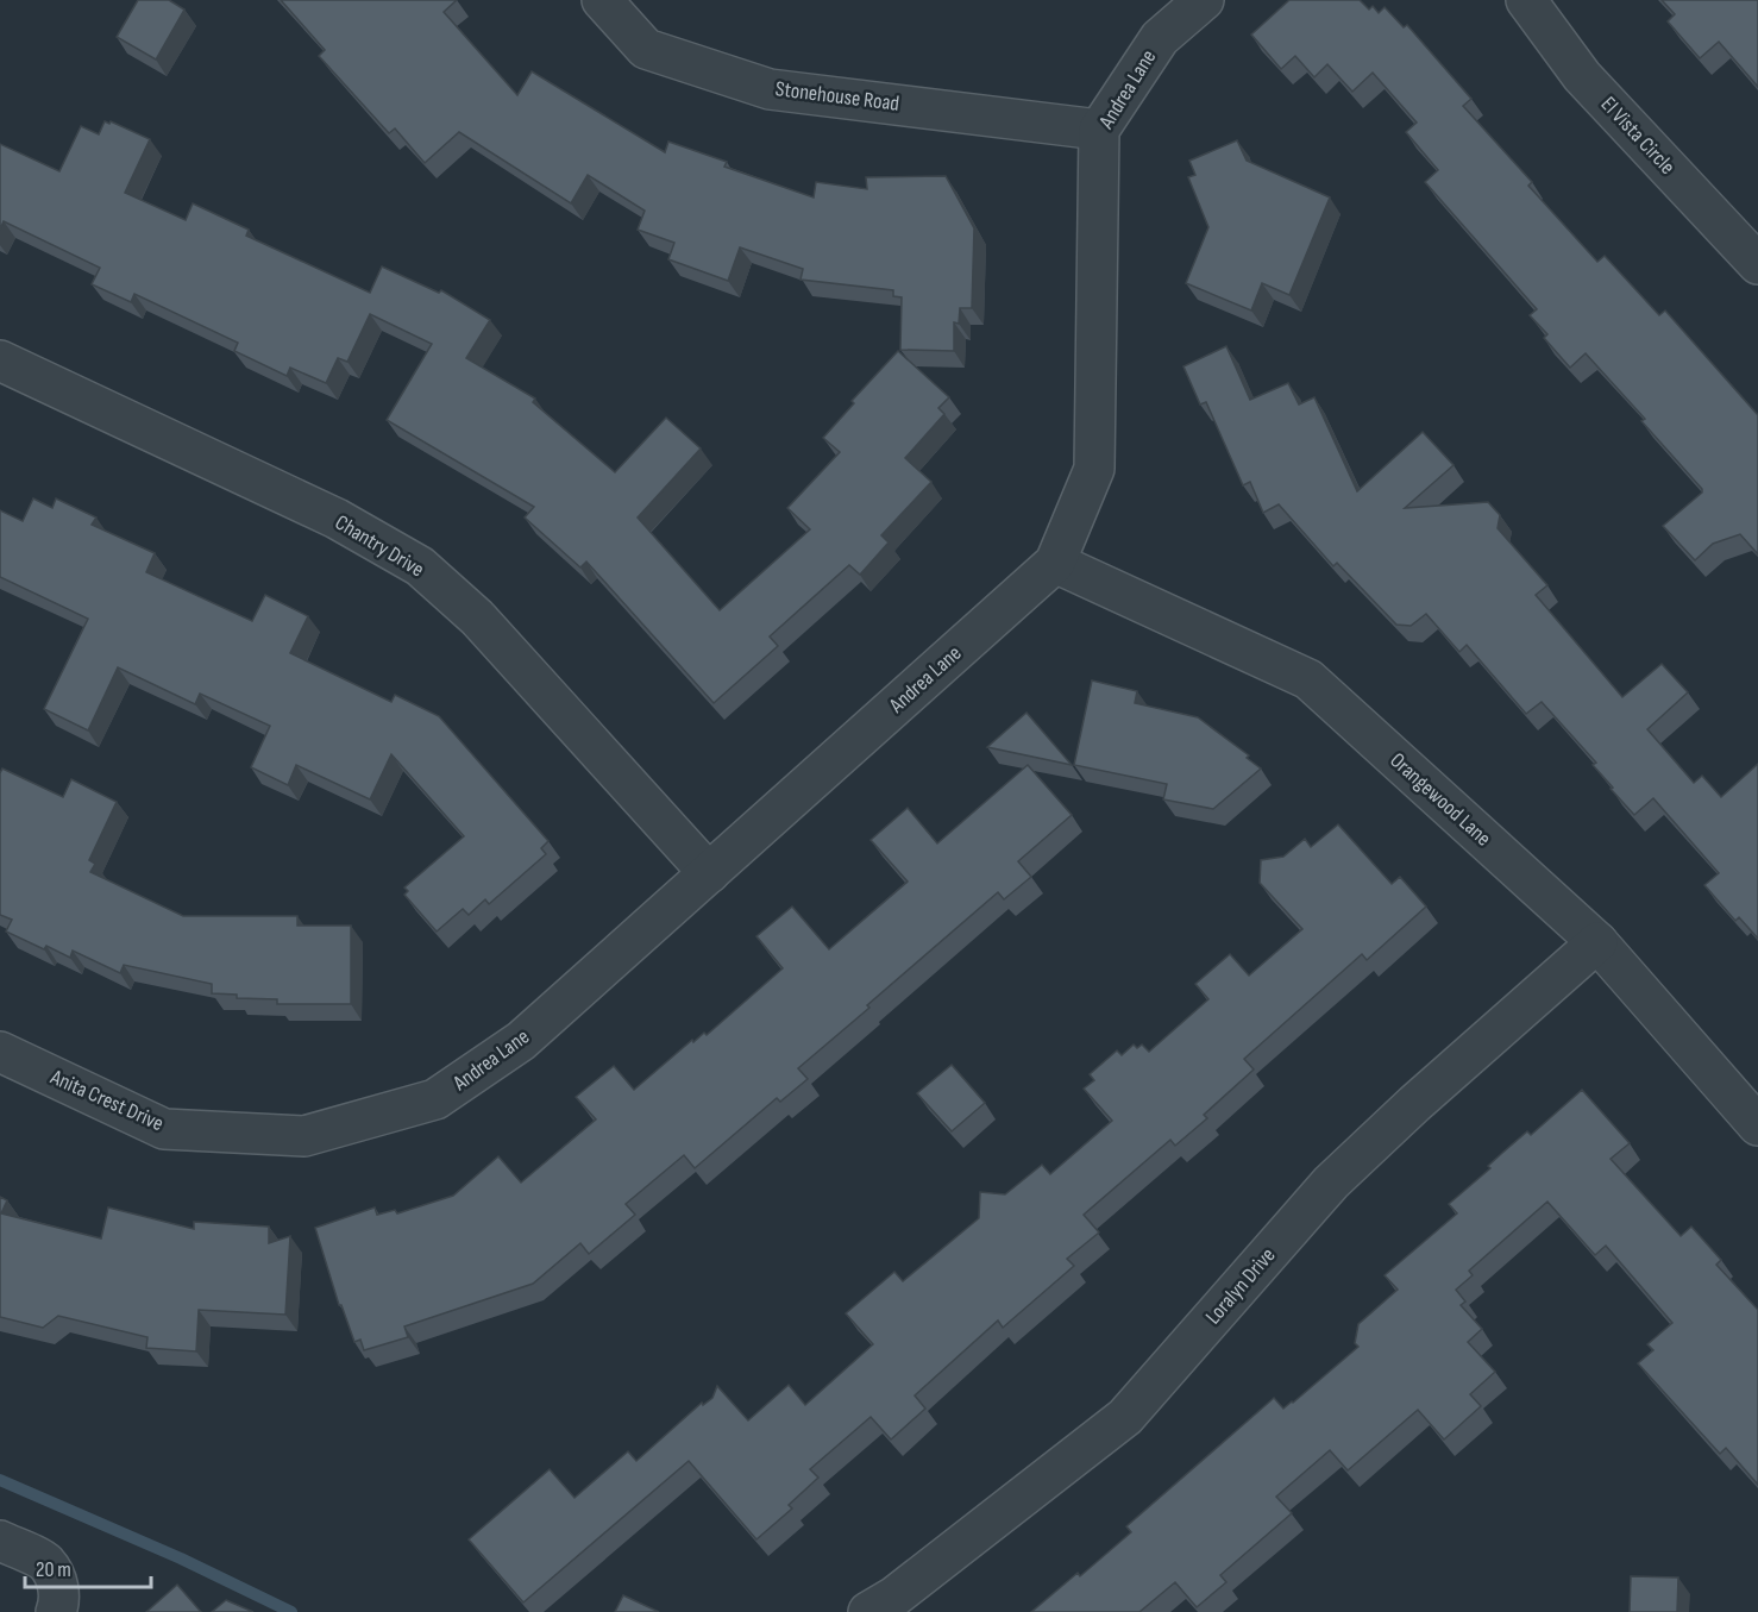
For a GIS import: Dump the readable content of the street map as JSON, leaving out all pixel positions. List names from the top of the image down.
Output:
{
  "streets": {
    "street": [
      "Andrea Lane",
      "Stonehouse Road",
      "El Vista Circle",
      "Chantry Drive",
      "Orangewood Lane",
      "Anita Crest Drive",
      "Loralyn Drive"
    ]
  },
  "crossings": [
    ["Andrea Lane", "Stonehouse Road"],
    ["Andrea Lane", "Chantry Drive"],
    ["Andrea Lane", "Orangewood Lane"],
    ["Andrea Lane", "Anita Crest Drive"],
    ["Orangewood Lane", "Loralyn Drive"]
  ],
  "scale_bar": "20 m"
}
